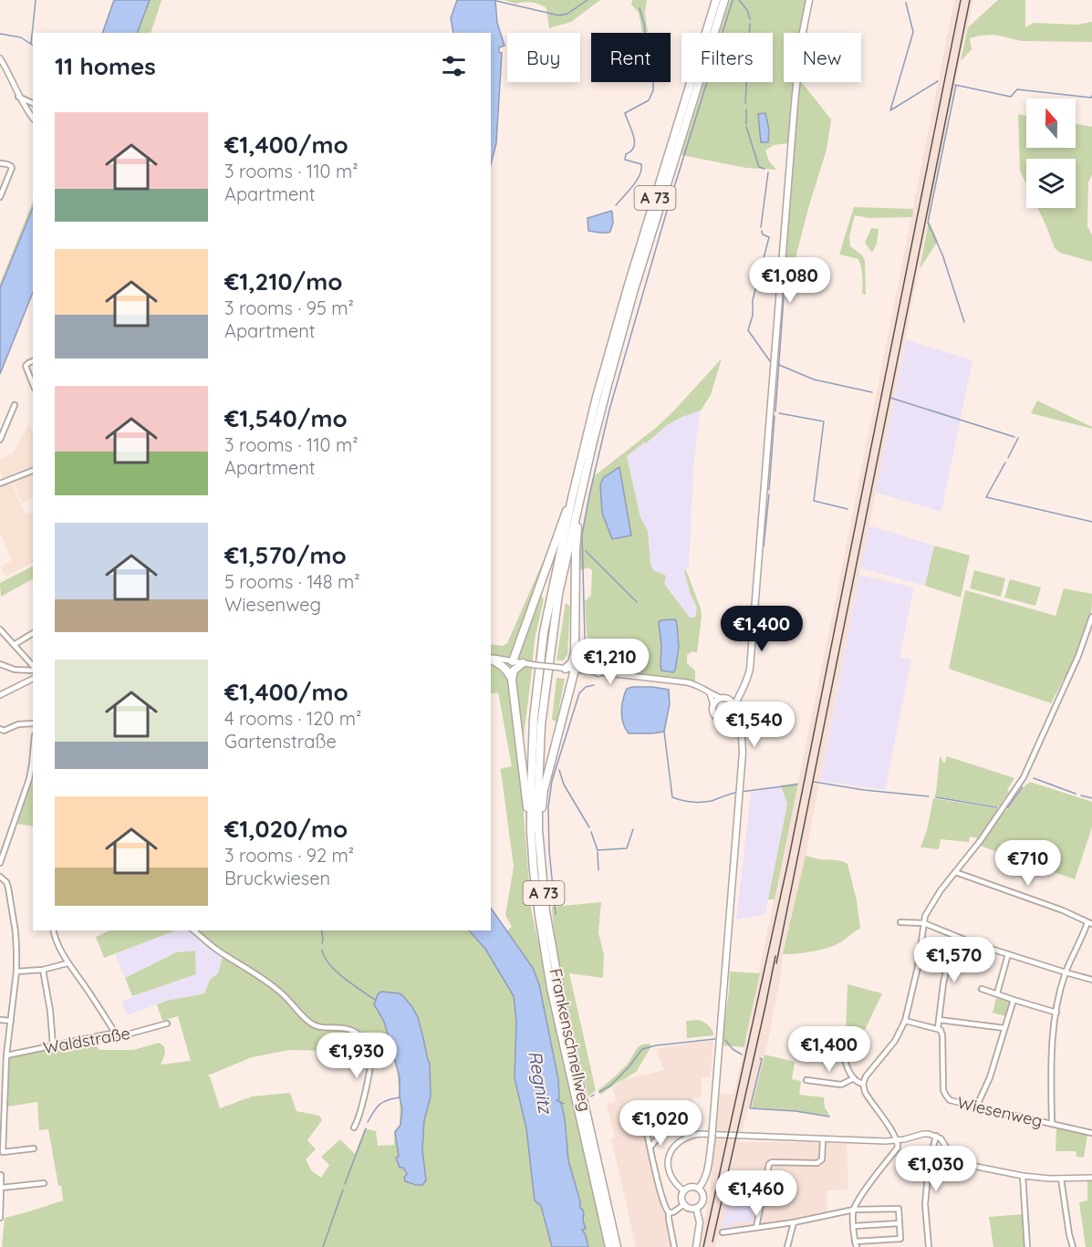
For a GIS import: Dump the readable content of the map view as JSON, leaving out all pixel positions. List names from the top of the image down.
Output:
{
  "streets": {
    "highway": ["A 73", "Frankenschnellweg"],
    "street": ["Waldstraße", "Wiesenweg"]
  },
  "crossings": [
    ["A 73", "Frankenschnellweg"]
  ],
  "water": ["Regnitz"],
  "north": "top",
  "page": {
    "chip": [
      "Buy",
      "Rent",
      "Filters",
      "New"
    ],
    "heading": "11 homes",
    "list": [
      {
        "name": "€1,400/mo",
        "note": "3 rooms · 110 m² · Apartment"
      },
      {
        "name": "€1,210/mo",
        "note": "3 rooms · 95 m² · Apartment"
      },
      {
        "name": "€1,540/mo",
        "note": "3 rooms · 110 m² · Apartment"
      },
      {
        "name": "€1,570/mo",
        "note": "5 rooms · 148 m² · Wiesenweg"
      },
      {
        "name": "€1,400/mo",
        "note": "4 rooms · 120 m² · Gartenstraße"
      },
      {
        "name": "€1,020/mo",
        "note": "3 rooms · 92 m² · Bruckwiesen"
      }
    ],
    "price": [
      "€1,080",
      "€1,400",
      "€1,210",
      "€1,540",
      "€710",
      "€1,570",
      "€1,400",
      "€1,930",
      "€1,020",
      "€1,030",
      "€1,460"
    ]
  }
}
